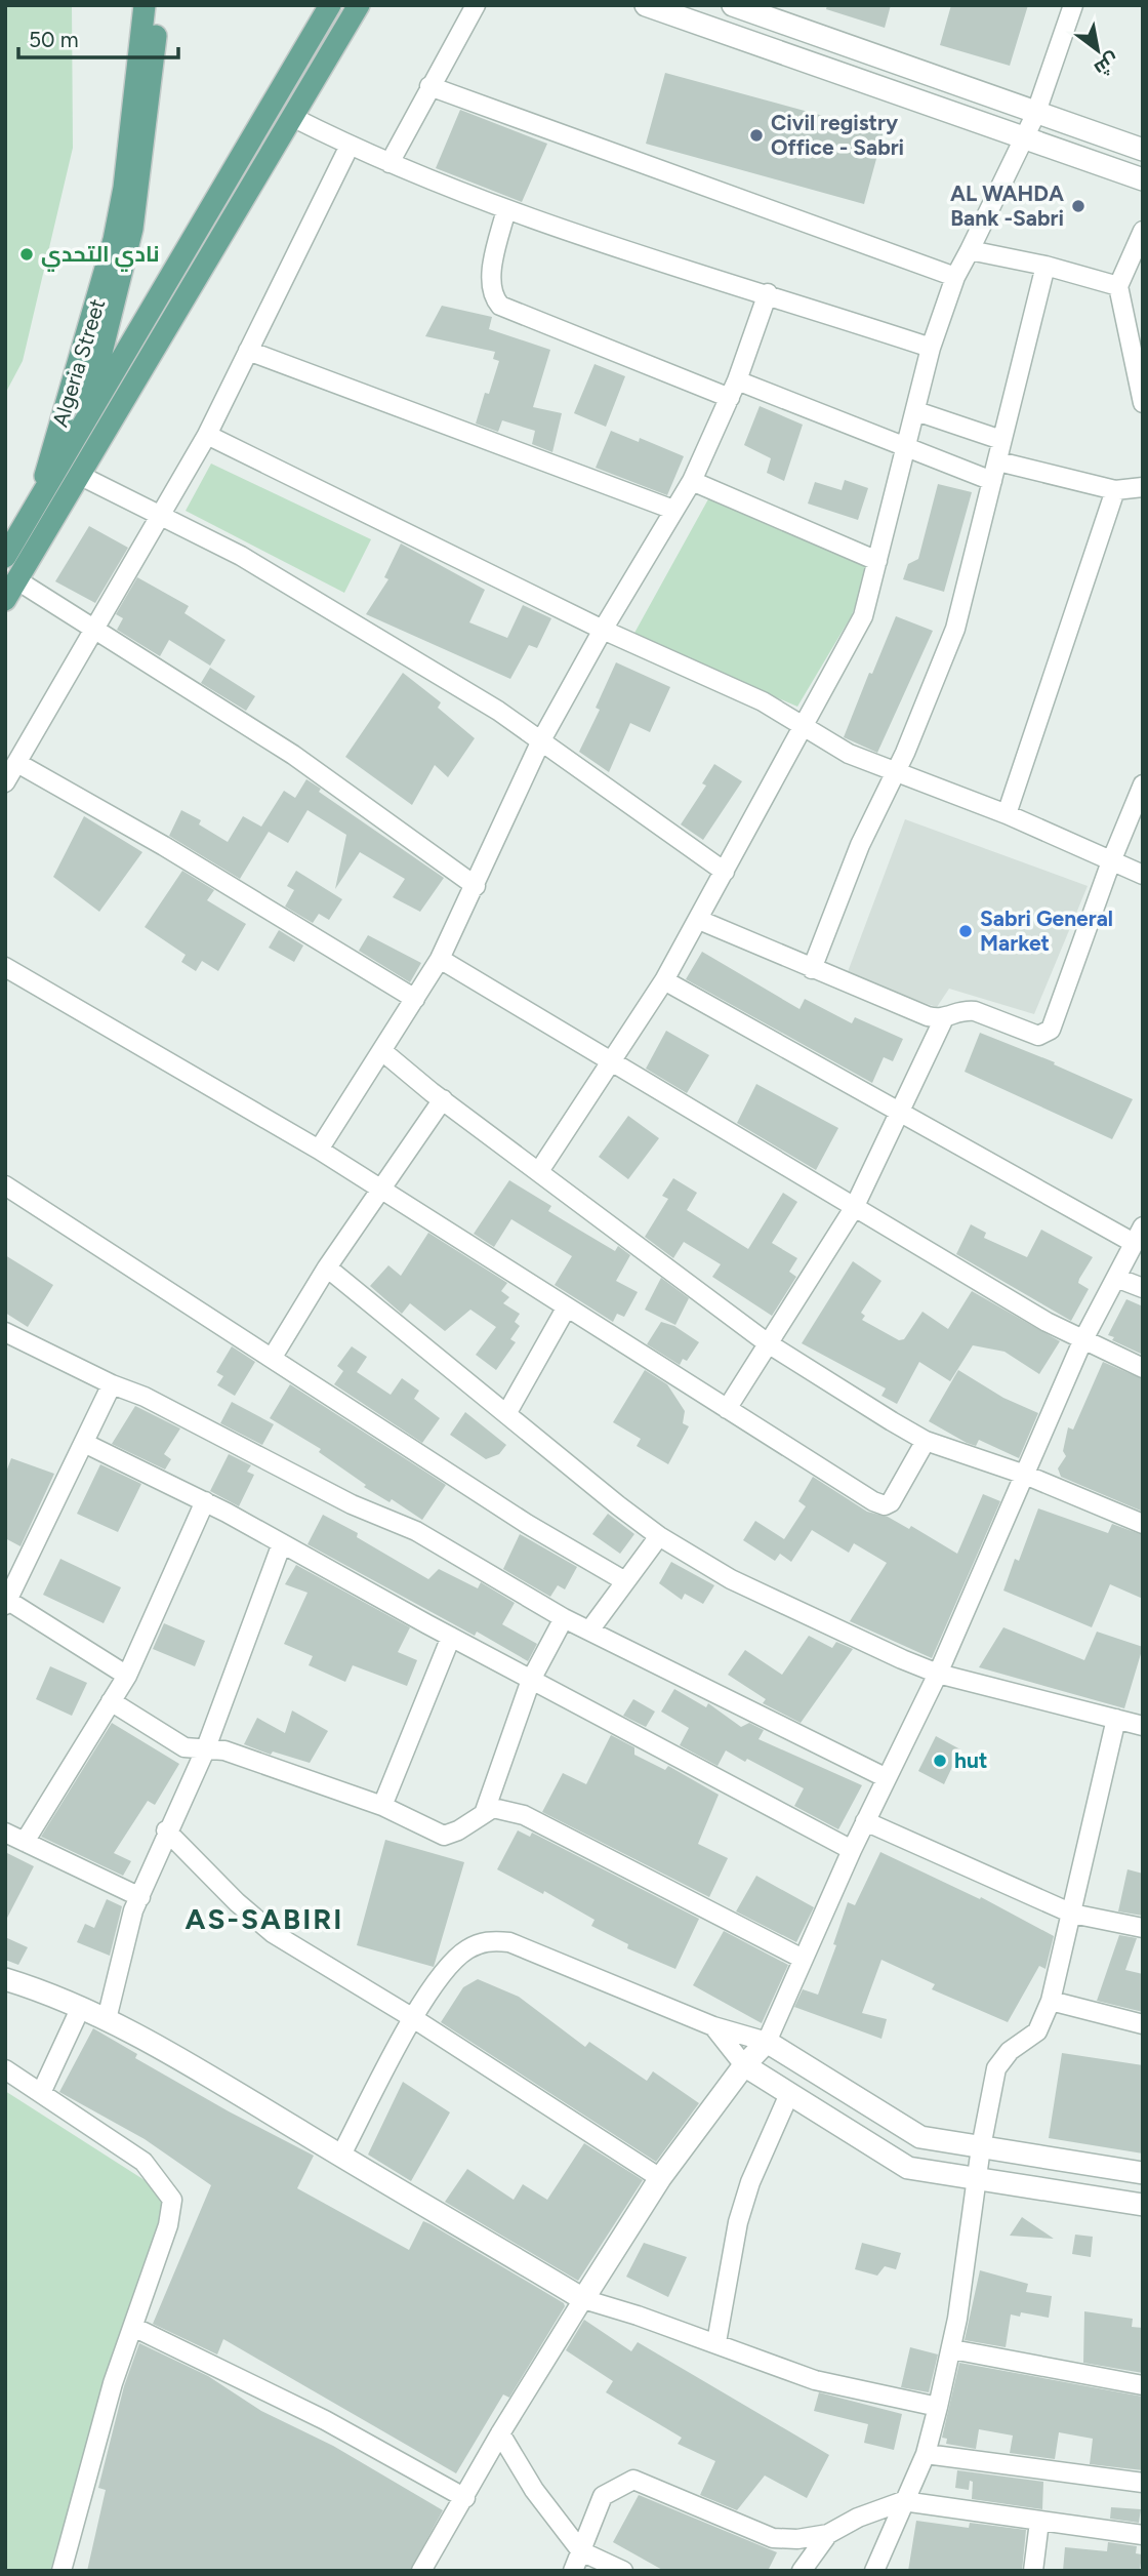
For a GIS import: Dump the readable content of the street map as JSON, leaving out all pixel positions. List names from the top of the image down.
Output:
{
  "streets": {
    "main road": ["Algeria Street"]
  },
  "districts": ["AS-SABIRI"],
  "places": [
    "Civil registry Office - Sabri",
    "AL WAHDA Bank -Sabri",
    "نادي التحدي",
    "Sabri General Market",
    "hut"
  ],
  "scale_bar": "50 m",
  "north": "bottom right"
}
